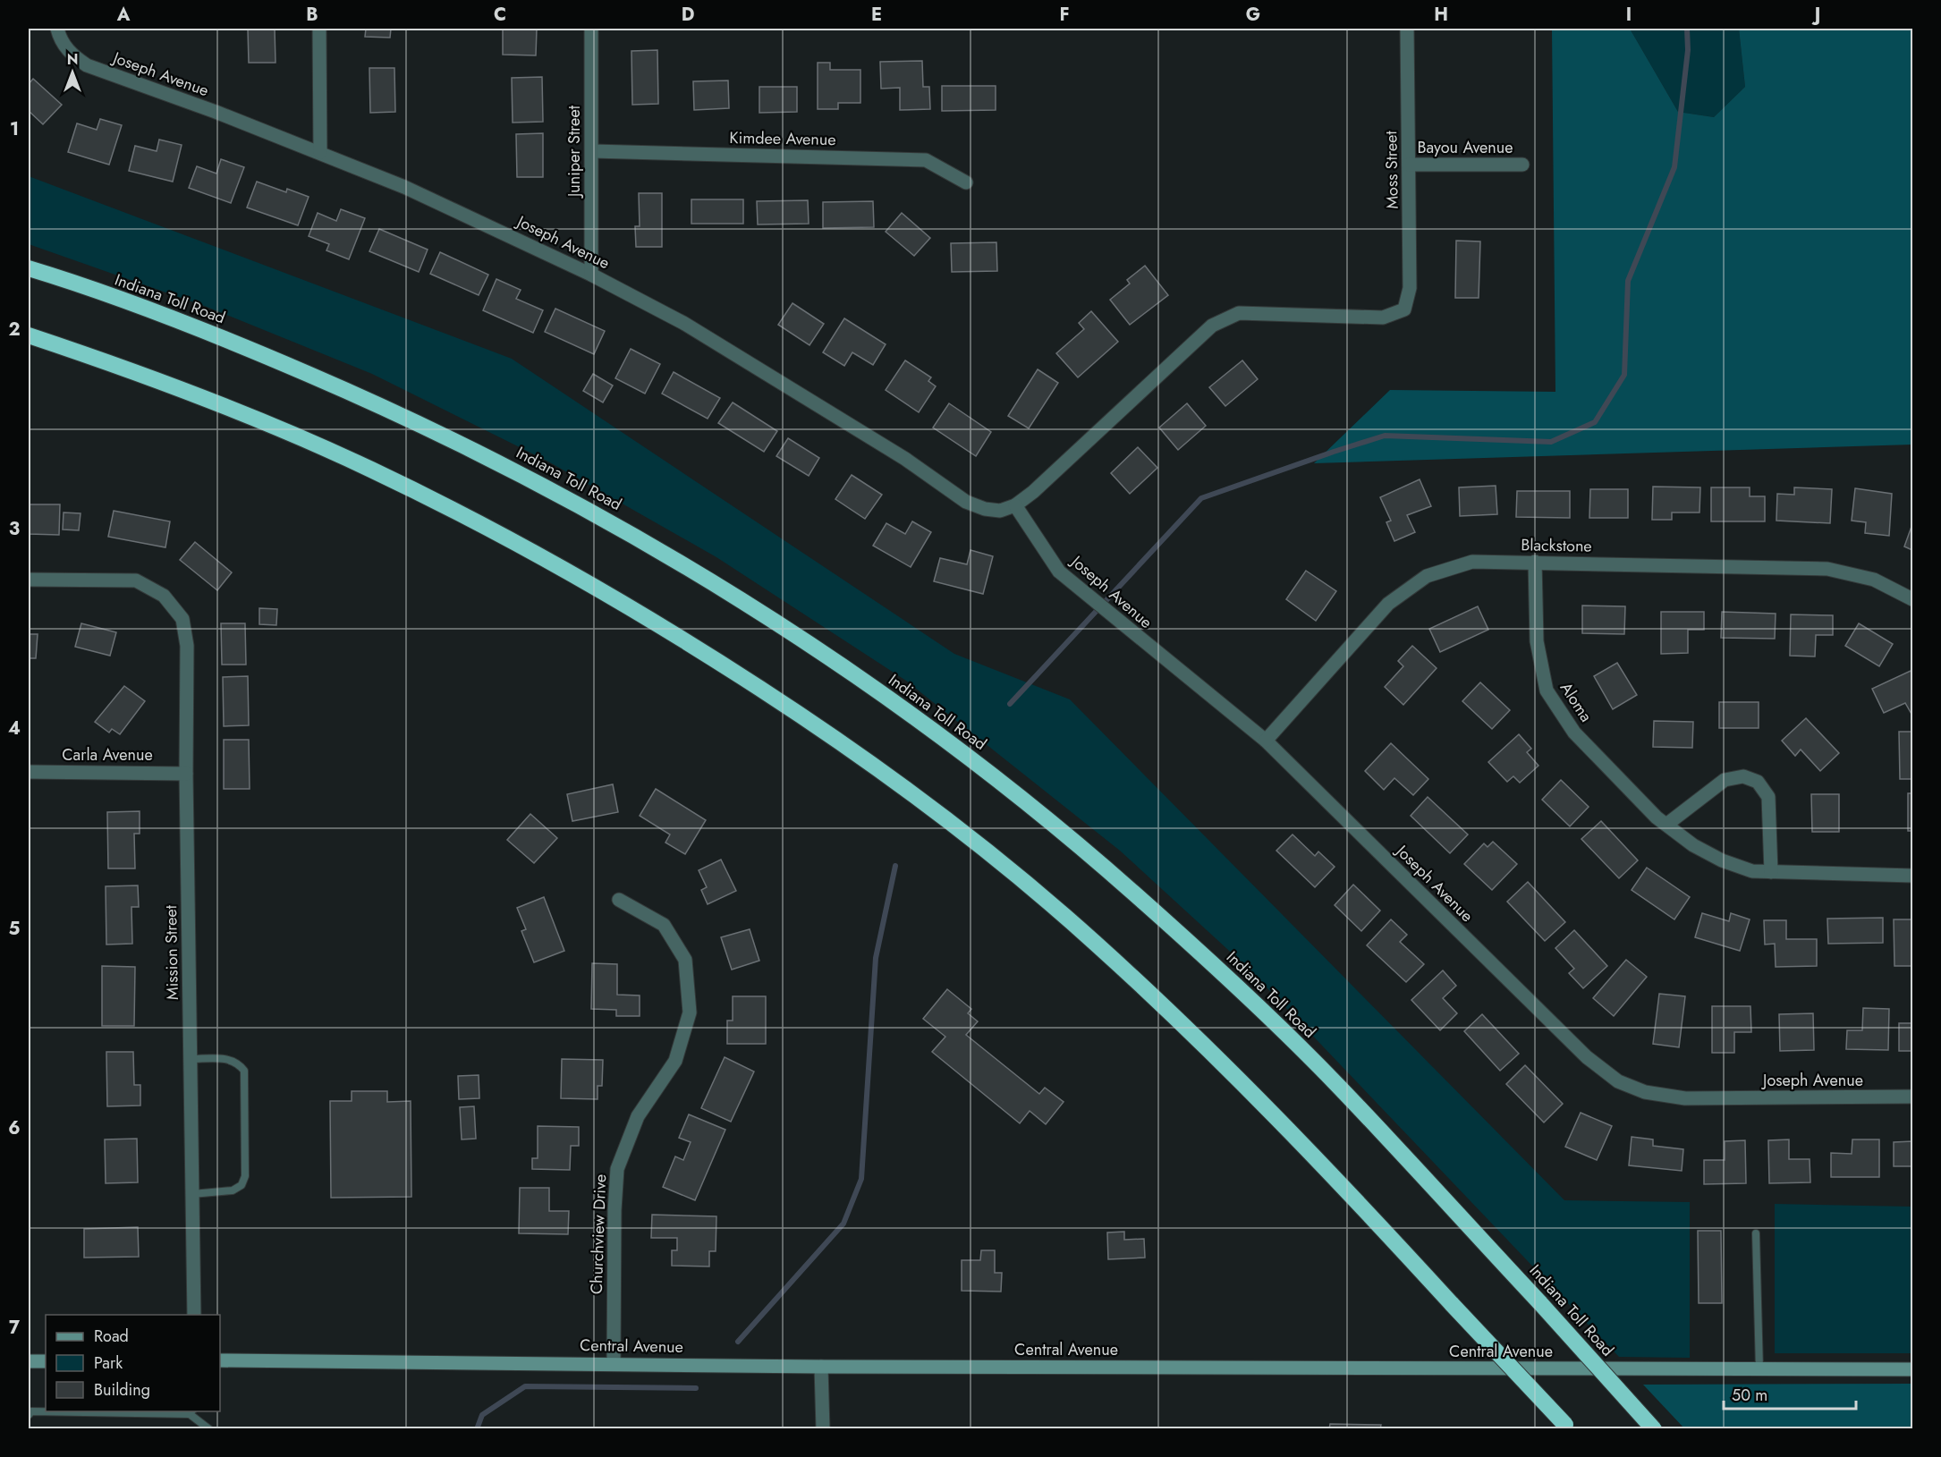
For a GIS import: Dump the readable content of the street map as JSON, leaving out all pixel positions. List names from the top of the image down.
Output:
{
  "streets": {
    "highway": ["Indiana Toll Road"],
    "street": [
      "Joseph Avenue",
      "Kimdee Avenue",
      "Bayou Avenue",
      "Juniper Street",
      "Moss Street",
      "Blackstone",
      "Aloma",
      "Carla Avenue",
      "Mission Street",
      "Churchview Drive",
      "Central Avenue"
    ]
  },
  "crossings": [
    ["Joseph Avenue", "Juniper Street"],
    ["Joseph Avenue", "Moss Street"],
    ["Joseph Avenue", "Blackstone"],
    ["Kimdee Avenue", "Juniper Street"],
    ["Bayou Avenue", "Moss Street"],
    ["Blackstone", "Aloma"],
    ["Carla Avenue", "Mission Street"],
    ["Churchview Drive", "Central Avenue"]
  ],
  "legend": ["Road", "Park", "Building"],
  "scale_bar": "50 m",
  "north": "top",
  "grid": {
    "columns": [
      "A",
      "B",
      "C",
      "D",
      "E",
      "F",
      "G",
      "H",
      "I",
      "J"
    ],
    "rows": [
      "1",
      "2",
      "3",
      "4",
      "5",
      "6",
      "7"
    ]
  }
}
